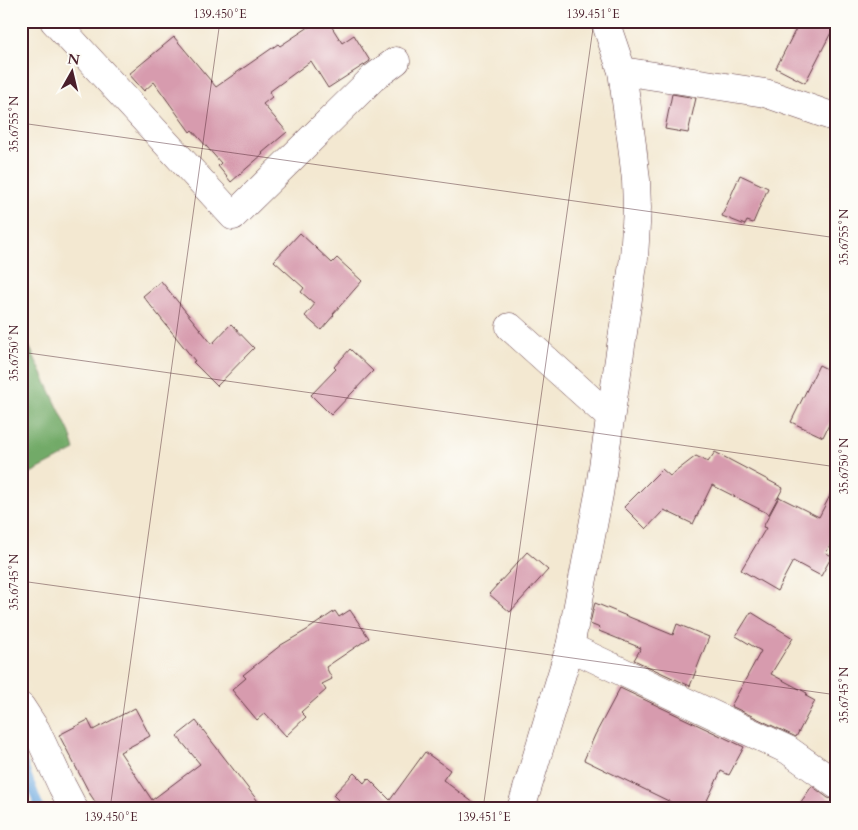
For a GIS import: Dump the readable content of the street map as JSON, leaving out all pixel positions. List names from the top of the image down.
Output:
{
  "north": "top",
  "coordinates": [
    "139.450°E",
    "139.451°E",
    "35.6755°N",
    "35.6750°N",
    "35.6745°N"
  ]
}
